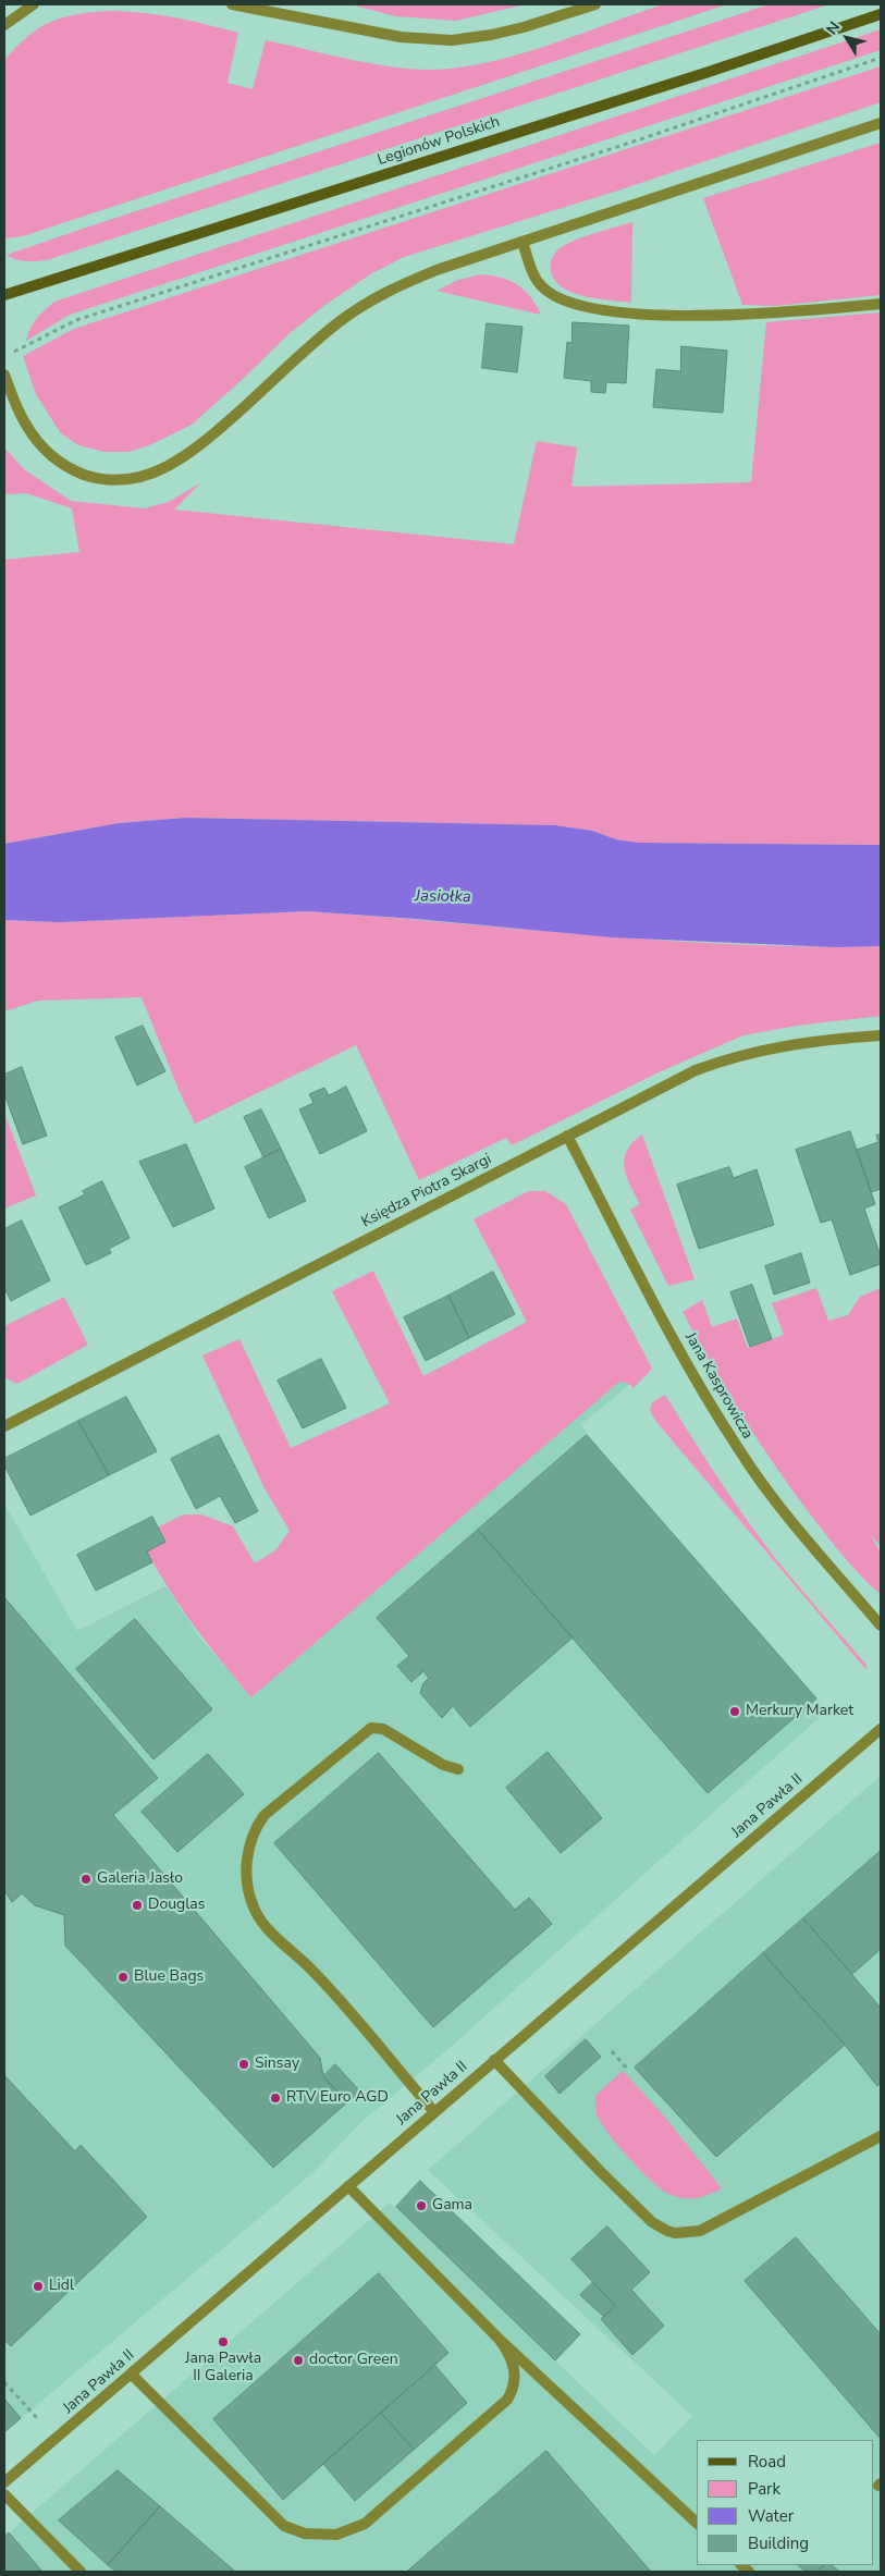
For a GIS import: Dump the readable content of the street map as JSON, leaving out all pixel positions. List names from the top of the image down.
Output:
{
  "streets": {
    "main road": ["Legionów Polskich"],
    "street": ["Księdza Piotra Skargi", "Jana Kasprowicza", "Jana Pawła II"]
  },
  "crossings": [
    ["Księdza Piotra Skargi", "Jana Kasprowicza"]
  ],
  "water": ["Jasiołka"],
  "places": [
    "Merkury Market",
    "Galeria Jasło",
    "Douglas",
    "Blue Bags",
    "Sinsay",
    "RTV Euro AGD",
    "Gama",
    "Lidl",
    "Jana Pawła II Galeria",
    "doctor Green"
  ],
  "legend": [
    "Road",
    "Park",
    "Water",
    "Building"
  ],
  "north": "top left"
}
